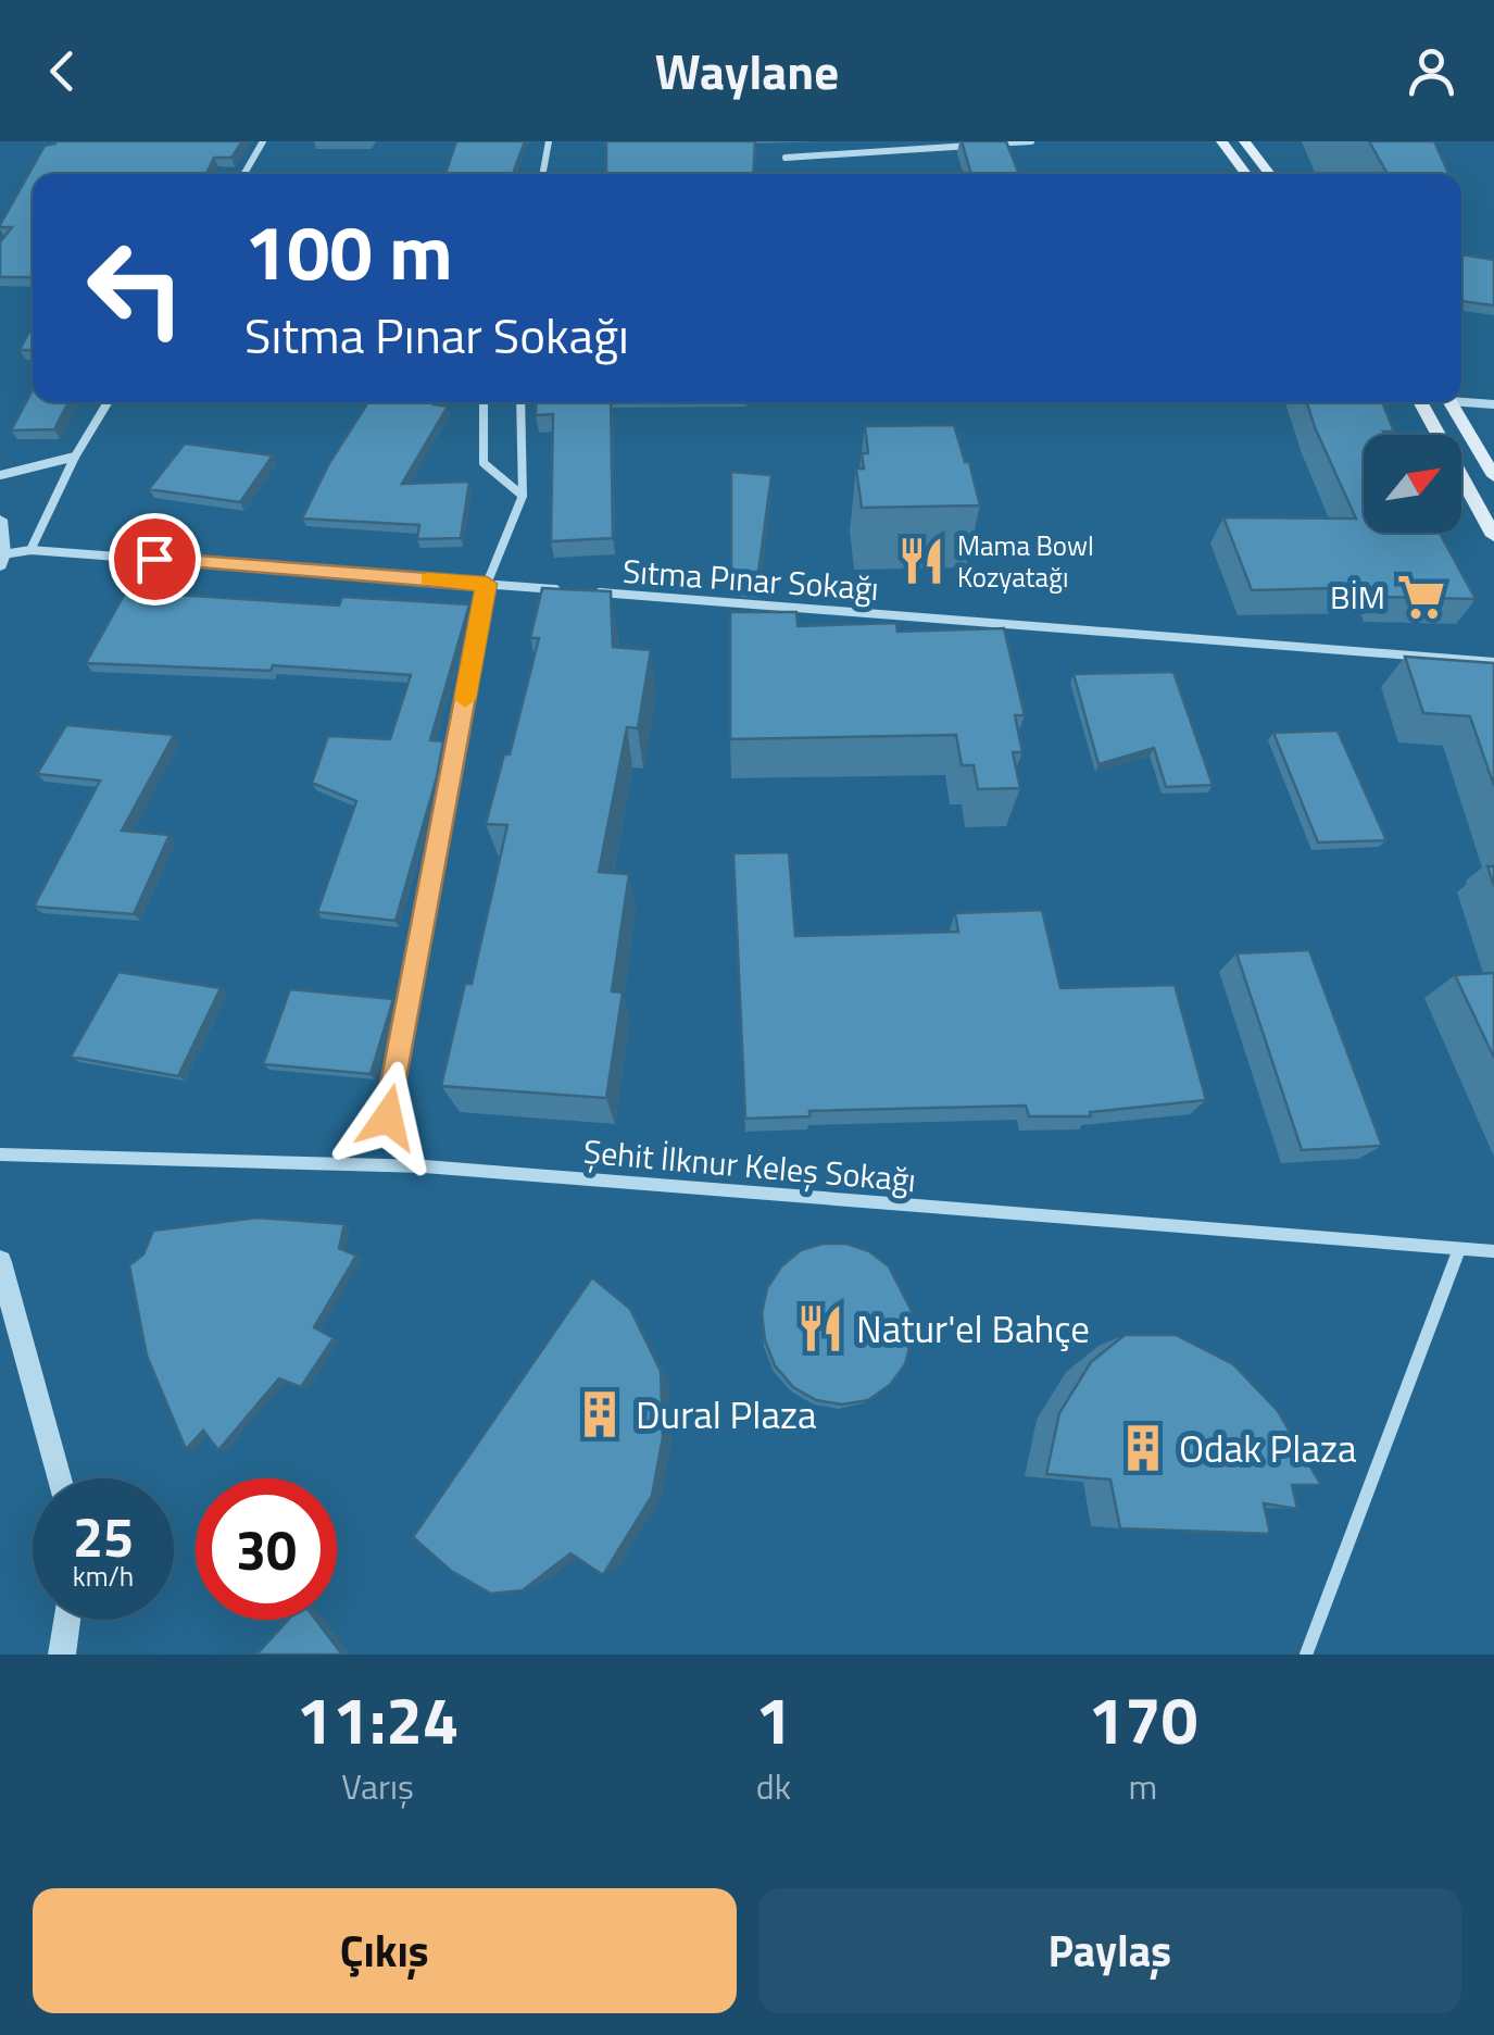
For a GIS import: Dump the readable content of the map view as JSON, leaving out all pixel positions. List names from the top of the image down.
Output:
{
  "streets": {
    "street": ["Sıtma Pınar Sokağı", "Şehit İlknur Keleş Sokağı"]
  },
  "places": {
    "restaurant": ["Mama Bowl Kozyatağı", "Natur'el Bahçe"],
    "supermarket": ["BİM"],
    "building": ["Dural Plaza", "Odak Plaza"]
  },
  "north": "top right",
  "page": {
    "header": "Waylane",
    "turn": ["100 m", "Sıtma Pınar Sokağı"],
    "speed": "25 km/h",
    "limit": "30",
    "eta": [
      "11:24",
      "Varış",
      "1",
      "dk",
      "170",
      "m"
    ],
    "buttons": ["Çıkış", "Paylaş"]
  }
}
